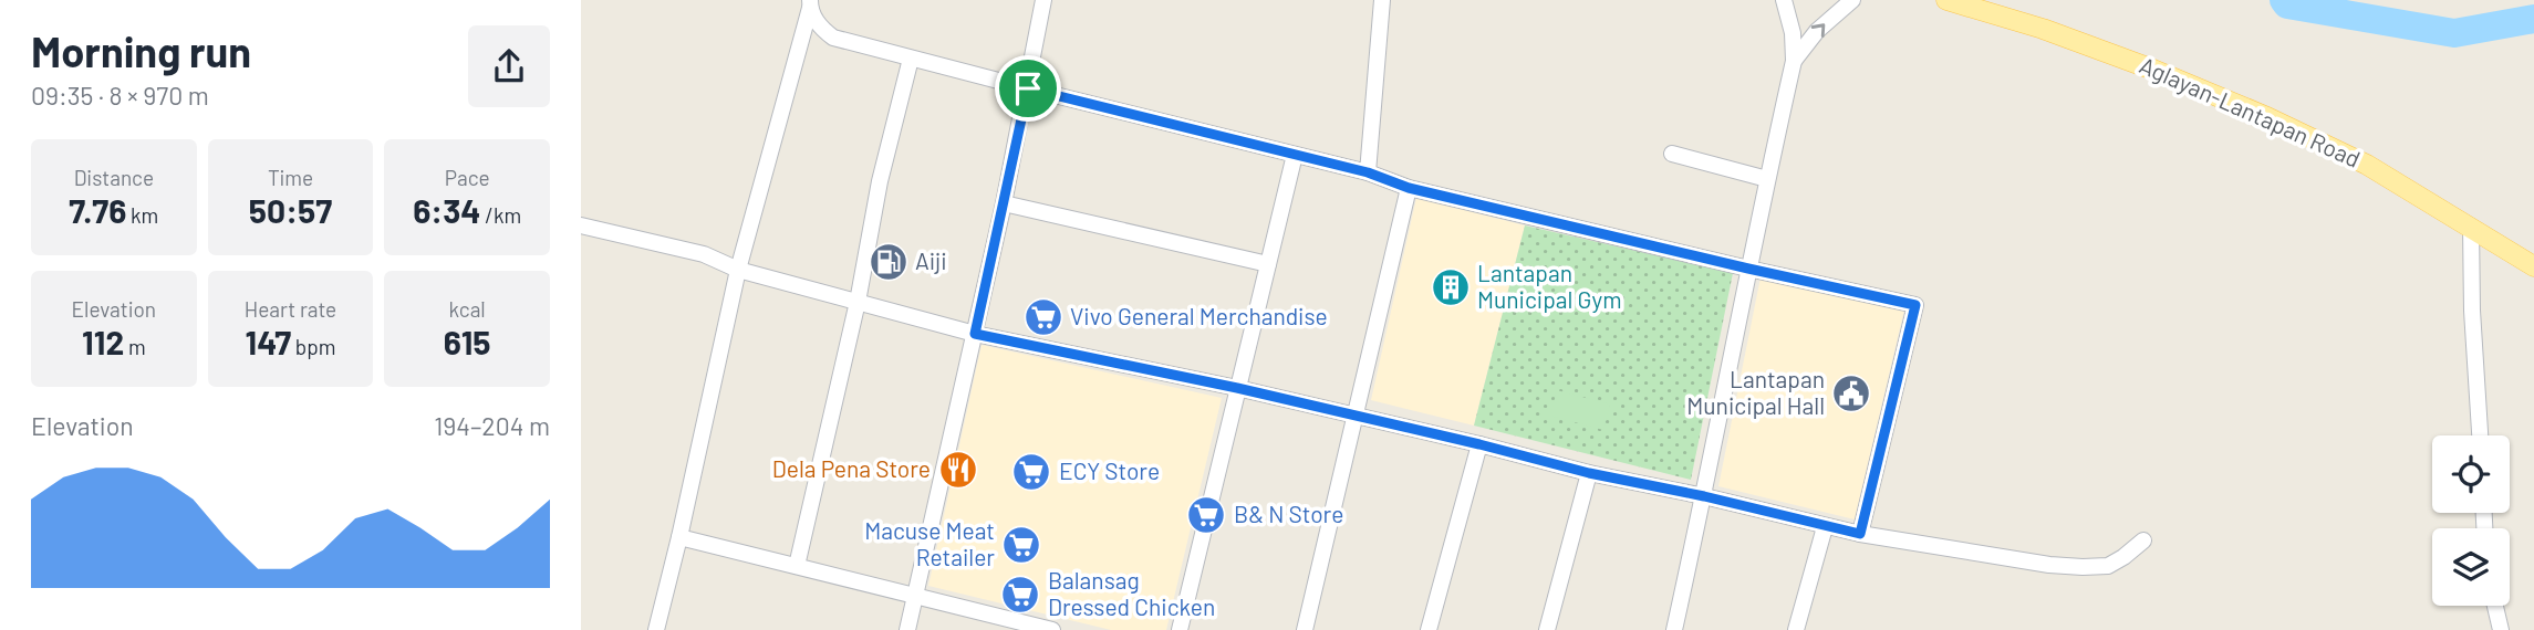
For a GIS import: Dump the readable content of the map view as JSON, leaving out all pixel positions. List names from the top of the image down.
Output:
{
  "streets": {
    "main road": ["Aglayan-Lantapan Road"]
  },
  "places": {
    "fuel station": ["Aiji"],
    "building": ["Lantapan Municipal Gym"],
    "supermarket": [
      "Vivo General Merchandise",
      "ECY Store",
      "B& N Store",
      "Macuse Meat Retailer",
      "Balansag Dressed Chicken"
    ],
    "public building": ["Lantapan Municipal Hall"],
    "restaurant": ["Dela Pena Store"]
  },
  "page": {
    "heading": ["Morning run", "09:35 · 8 × 970 m"],
    "stats": [
      ["Distance", "7.76 km"],
      ["Time", "50:57"],
      ["Pace", "6:34 /km"],
      ["Elevation", "112 m"],
      ["Heart rate", "147 bpm"],
      ["kcal", "615"]
    ],
    "chart": ["Elevation", "194–204 m"]
  }
}
